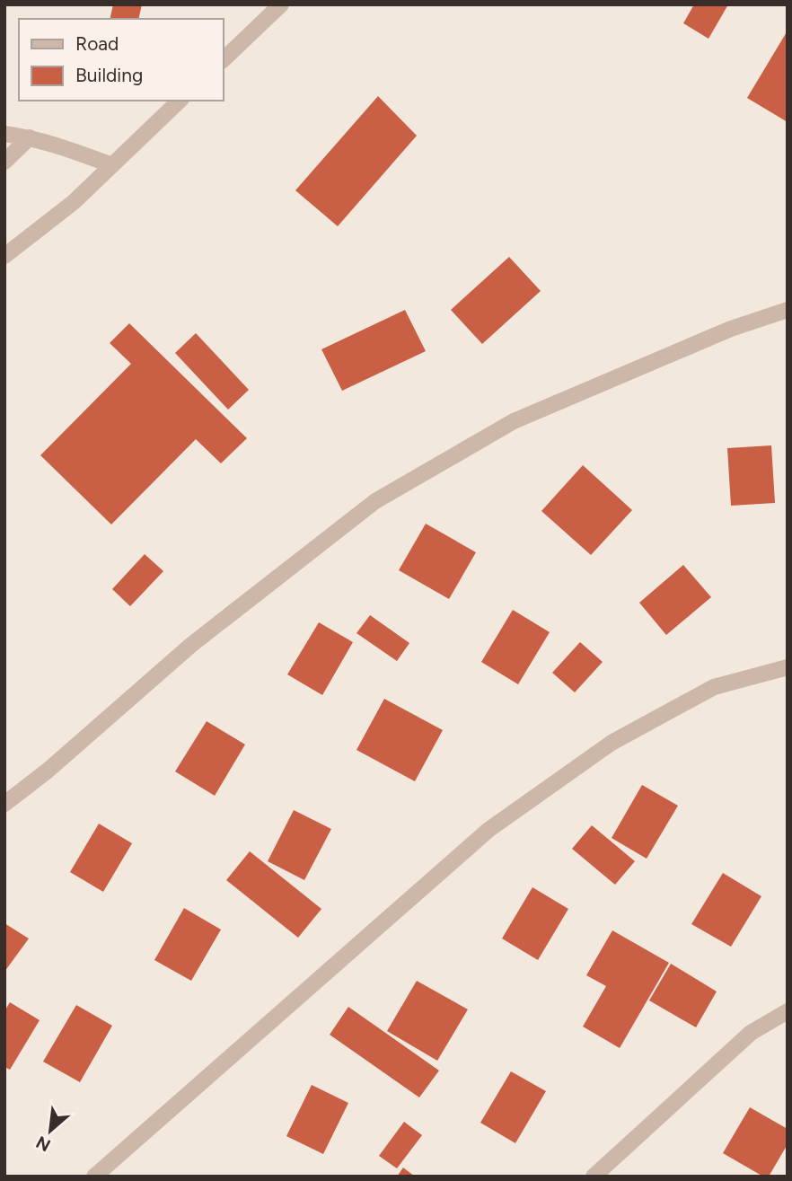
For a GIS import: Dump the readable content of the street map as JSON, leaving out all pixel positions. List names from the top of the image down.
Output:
{
  "legend": ["Road", "Building"],
  "north": "bottom left"
}
